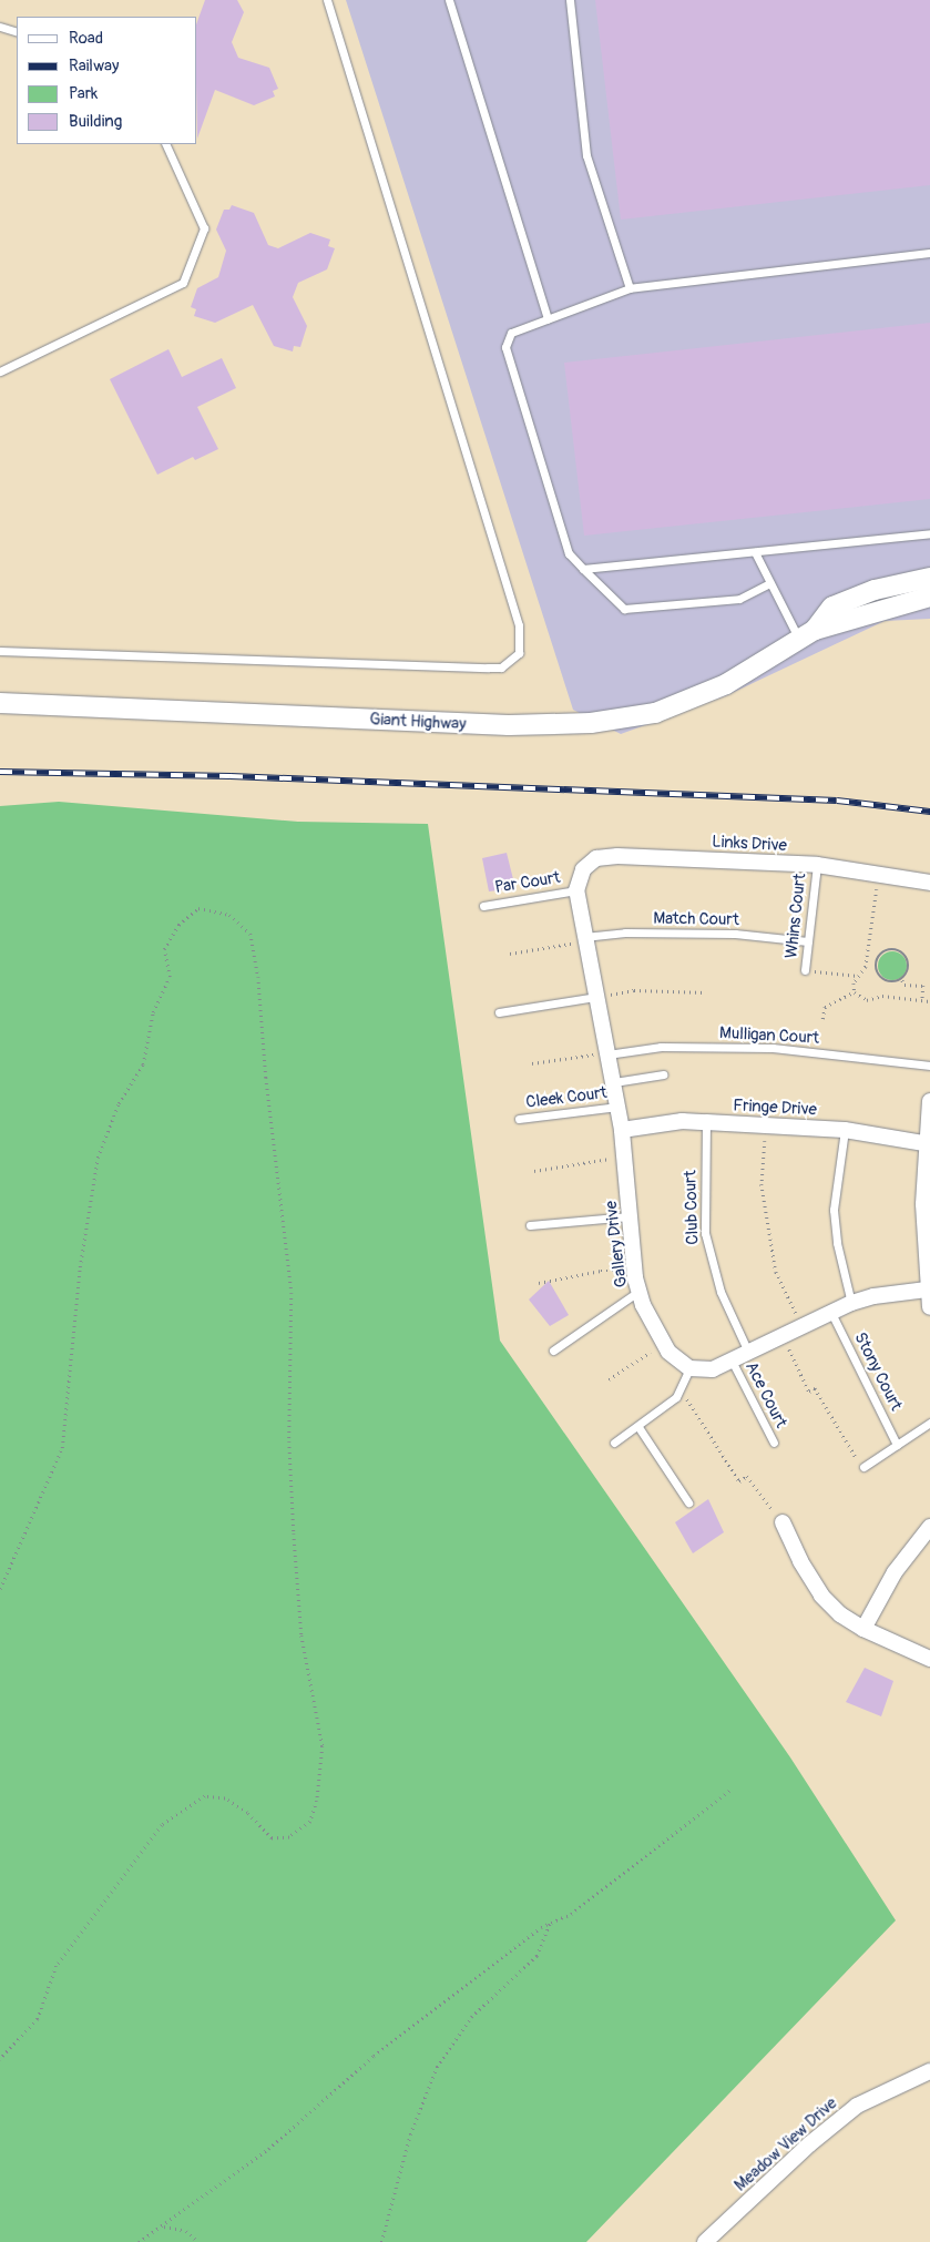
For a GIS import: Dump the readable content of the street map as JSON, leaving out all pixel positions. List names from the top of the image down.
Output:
{
  "streets": {
    "street": [
      "Giant Highway",
      "Links Drive",
      "Fringe Drive",
      "Gallery Drive",
      "Meadow View Drive"
    ],
    "lane": [
      "Par Court",
      "Whins Court",
      "Match Court",
      "Mulligan Court",
      "Cleek Court",
      "Club Court",
      "Stony Court",
      "Ace Court"
    ]
  },
  "crossings": [
    ["Links Drive", "Par Court"],
    ["Links Drive", "Whins Court"],
    ["Links Drive", "Gallery Drive"],
    ["Par Court", "Gallery Drive"],
    ["Whins Court", "Match Court"],
    ["Match Court", "Gallery Drive"],
    ["Mulligan Court", "Gallery Drive"],
    ["Cleek Court", "Gallery Drive"],
    ["Fringe Drive", "Club Court"],
    ["Fringe Drive", "Gallery Drive"]
  ],
  "legend": [
    "Road",
    "Railway",
    "Park",
    "Building"
  ]
}
